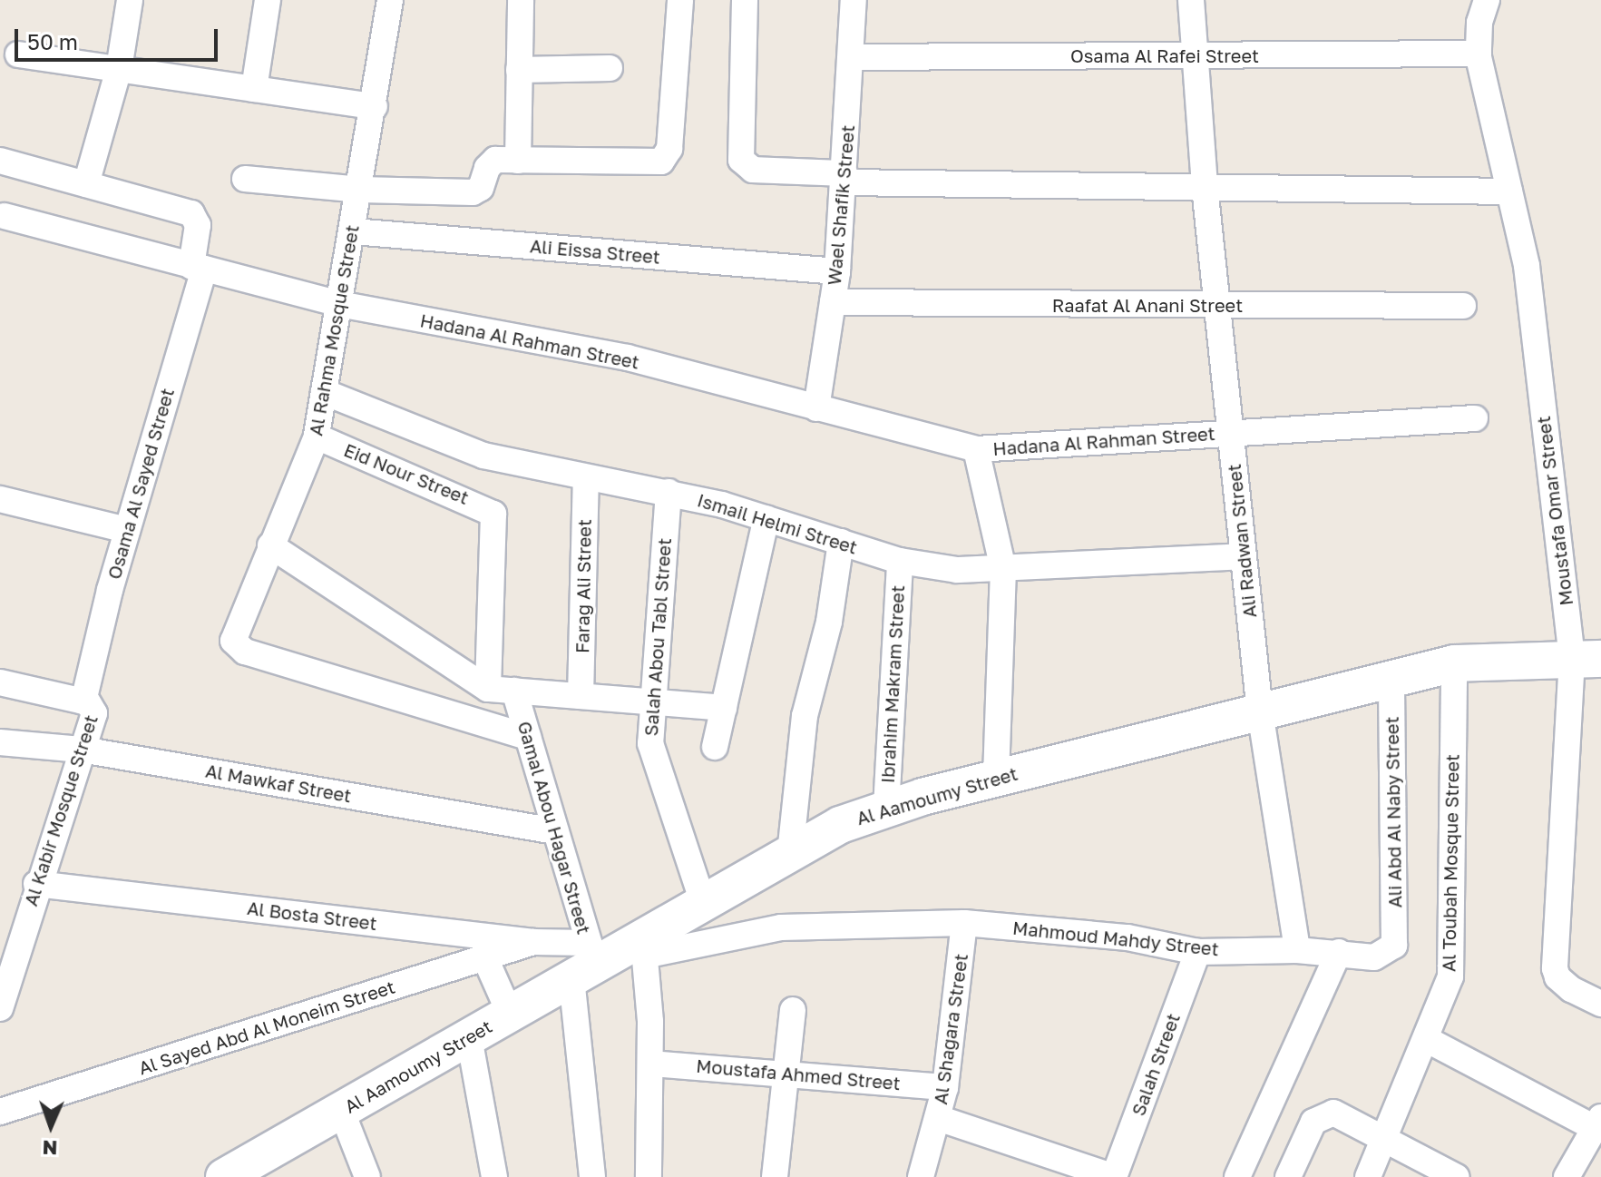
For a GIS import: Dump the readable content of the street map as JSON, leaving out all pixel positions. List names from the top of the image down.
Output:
{
  "streets": {
    "main road": ["Al Aamoumy Street"],
    "street": [
      "Osama Al Rafei Street",
      "Wael Shafik Street",
      "Ali Eissa Street",
      "Raafat Al Anani Street",
      "Al Rahma Mosque Street",
      "Hadana Al Rahman Street",
      "Eid Nour Street",
      "Osama Al Sayed Street",
      "Moustafa Omar Street",
      "Ismail Helmi Street",
      "Ali Radwan Street",
      "Farag Ali Street",
      "Salah Abou Tabl Street",
      "Ibrahim Makram Street",
      "Al Mawkaf Street",
      "Al Kabir Mosque Street",
      "Ali Abd Al Naby Street",
      "Gamal Abou Hagar Street",
      "Al Toubah Mosque Street",
      "Al Bosta Street",
      "Mahmoud Mahdy Street",
      "Al Sayed Abd Al Moneim Street",
      "Al Shagara Street",
      "Salah Street",
      "Moustafa Ahmed Street"
    ]
  },
  "crossings": [
    ["Osama Al Rafei Street", "Wael Shafik Street"],
    ["Osama Al Rafei Street", "Moustafa Omar Street"],
    ["Osama Al Rafei Street", "Ali Radwan Street"],
    ["Wael Shafik Street", "Ali Eissa Street"],
    ["Wael Shafik Street", "Raafat Al Anani Street"],
    ["Wael Shafik Street", "Hadana Al Rahman Street"],
    ["Ali Eissa Street", "Al Rahma Mosque Street"],
    ["Raafat Al Anani Street", "Ali Radwan Street"],
    ["Al Rahma Mosque Street", "Hadana Al Rahman Street"],
    ["Al Rahma Mosque Street", "Eid Nour Street"],
    ["Al Rahma Mosque Street", "Ismail Helmi Street"],
    ["Al Rahma Mosque Street", "Gamal Abou Hagar Street"],
    ["Hadana Al Rahman Street", "Osama Al Sayed Street"],
    ["Hadana Al Rahman Street", "Ali Radwan Street"],
    ["Osama Al Sayed Street", "Al Kabir Mosque Street"],
    ["Moustafa Omar Street", "Al Aamoumy Street"],
    ["Ismail Helmi Street", "Ali Radwan Street"],
    ["Ismail Helmi Street", "Farag Ali Street"],
    ["Ismail Helmi Street", "Salah Abou Tabl Street"],
    ["Ismail Helmi Street", "Ibrahim Makram Street"],
    ["Ali Radwan Street", "Al Aamoumy Street"],
    ["Ali Radwan Street", "Mahmoud Mahdy Street"],
    ["Salah Abou Tabl Street", "Al Aamoumy Street"],
    ["Ibrahim Makram Street", "Al Aamoumy Street"],
    ["Al Mawkaf Street", "Al Kabir Mosque Street"],
    ["Al Mawkaf Street", "Gamal Abou Hagar Street"],
    ["Al Aamoumy Street", "Ali Abd Al Naby Street"],
    ["Al Aamoumy Street", "Gamal Abou Hagar Street"],
    ["Al Aamoumy Street", "Al Toubah Mosque Street"],
    ["Al Aamoumy Street", "Al Bosta Street"],
    ["Al Aamoumy Street", "Mahmoud Mahdy Street"],
    ["Al Kabir Mosque Street", "Al Bosta Street"],
    ["Ali Abd Al Naby Street", "Mahmoud Mahdy Street"],
    ["Gamal Abou Hagar Street", "Al Bosta Street"],
    ["Al Bosta Street", "Al Sayed Abd Al Moneim Street"],
    ["Mahmoud Mahdy Street", "Al Shagara Street"],
    ["Mahmoud Mahdy Street", "Salah Street"],
    ["Al Shagara Street", "Moustafa Ahmed Street"]
  ],
  "scale_bar": "50 m",
  "north": "bottom"
}
